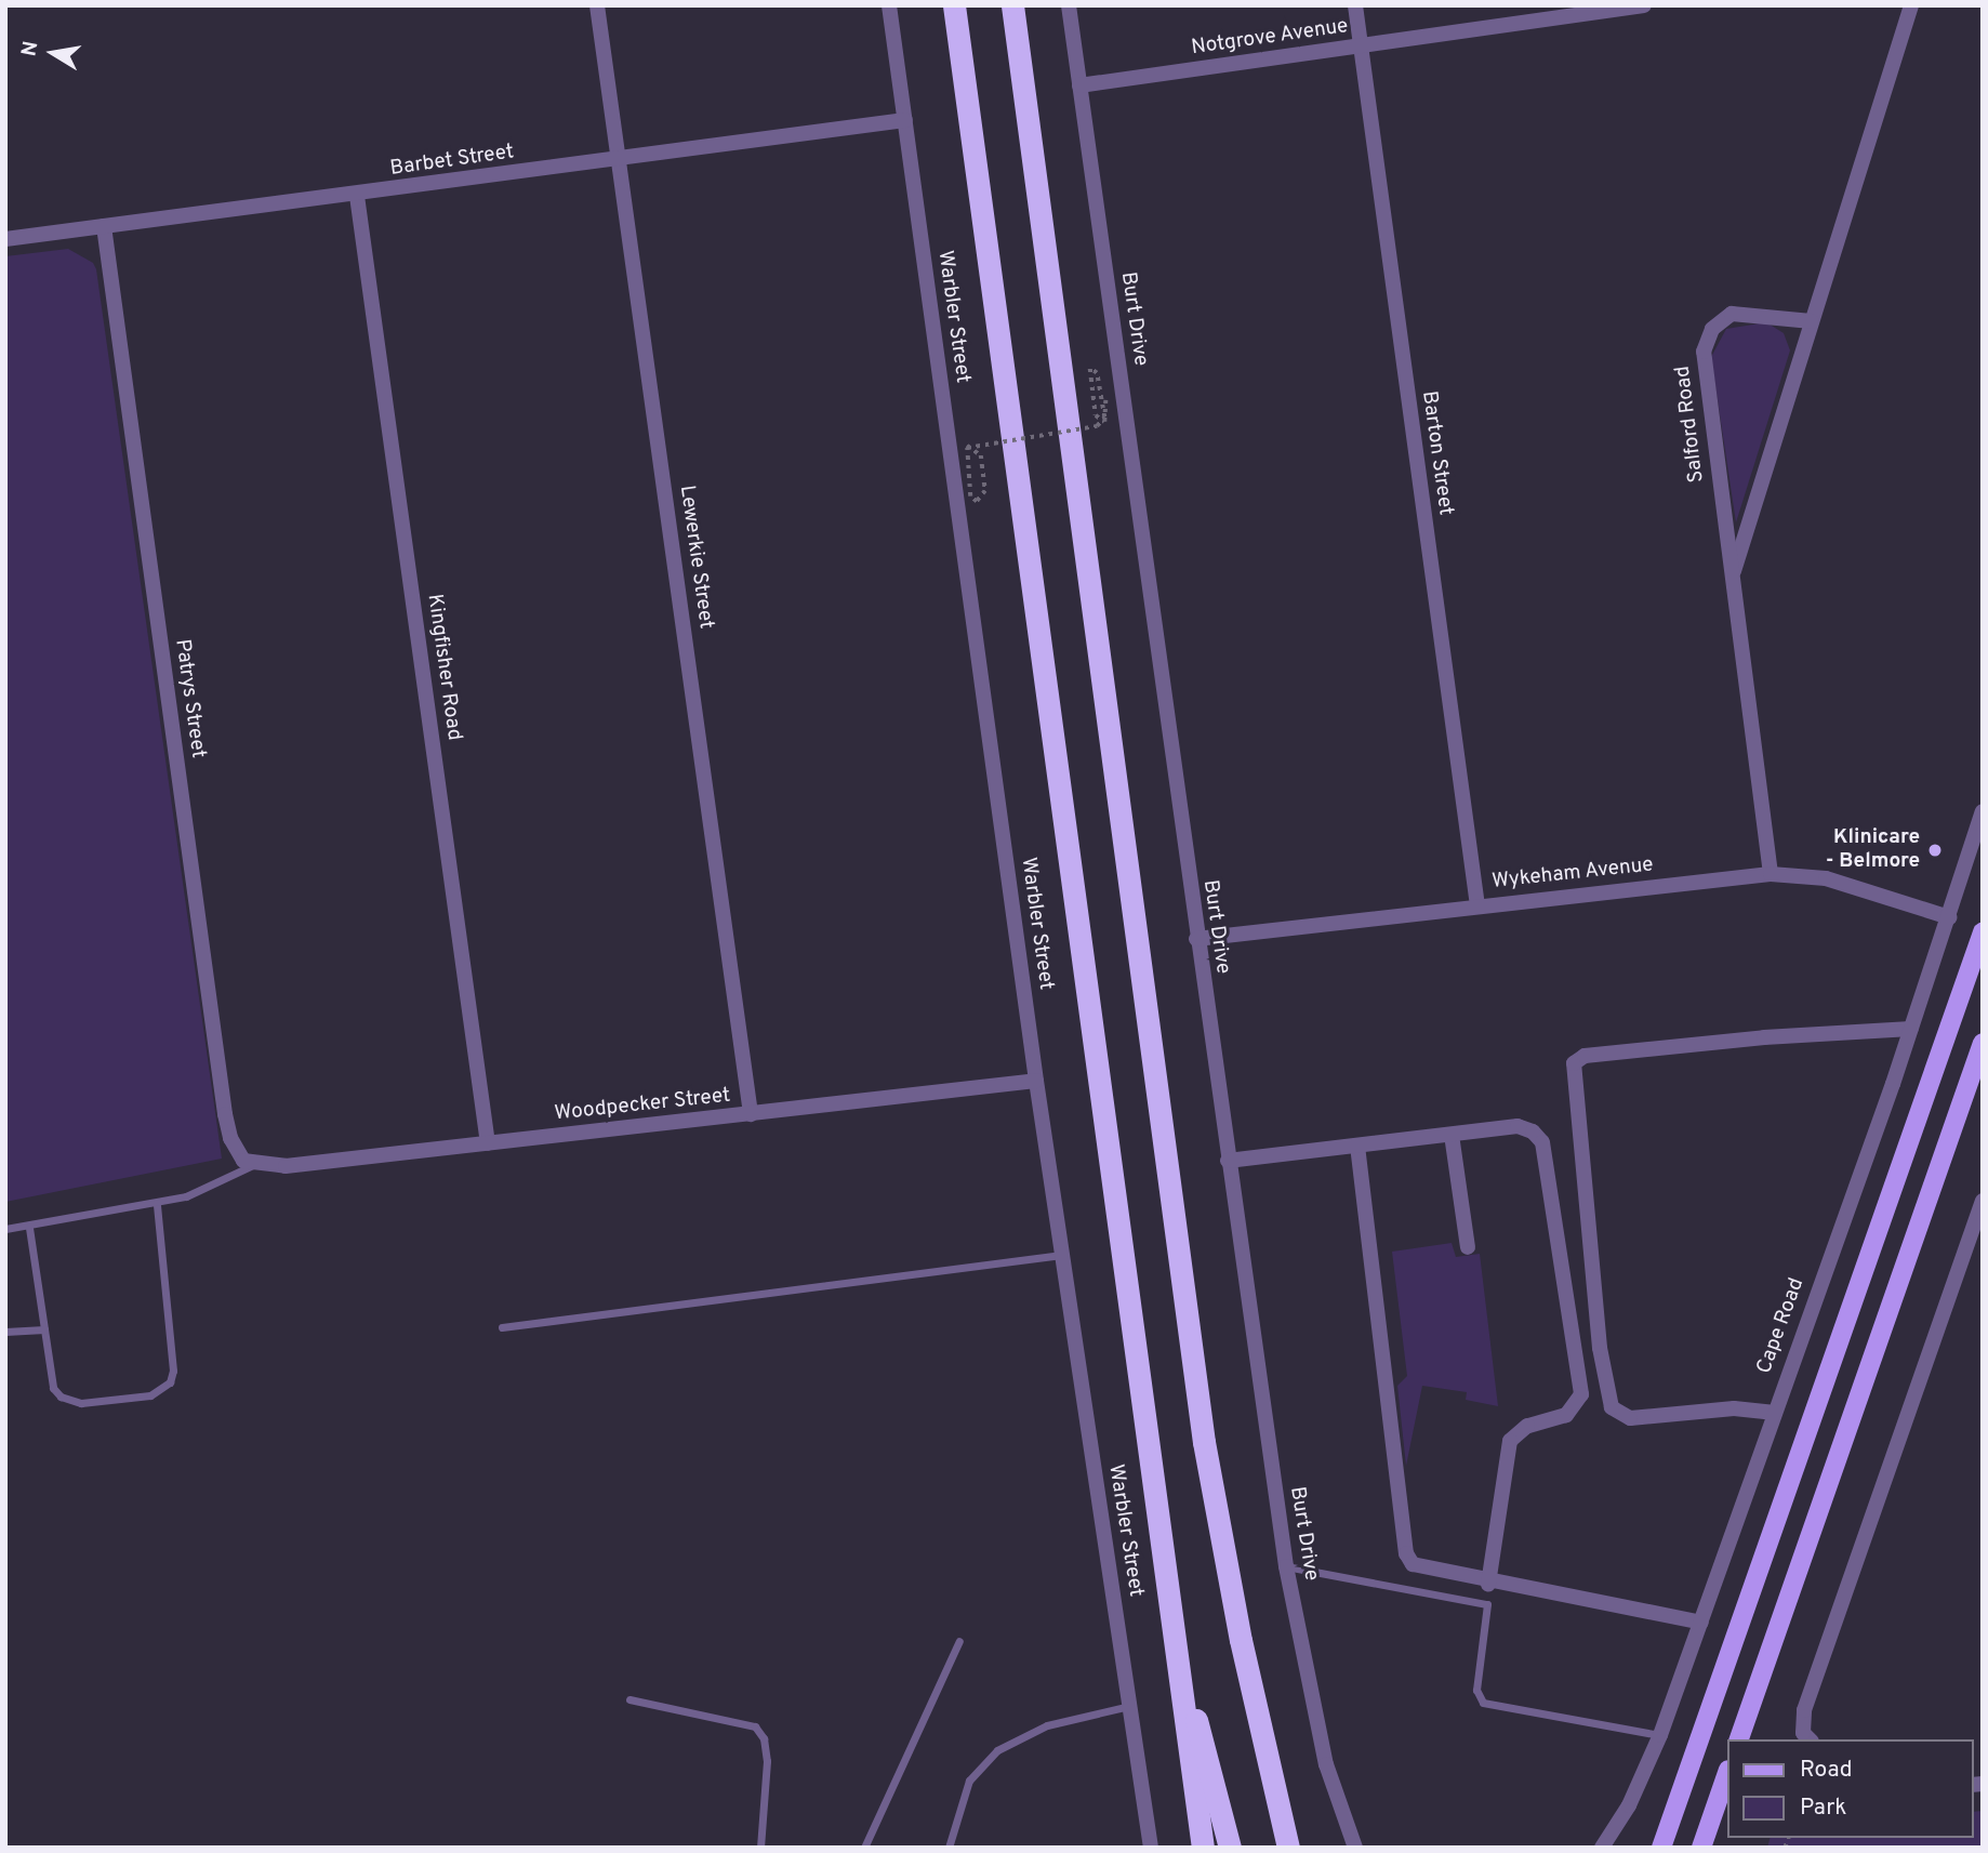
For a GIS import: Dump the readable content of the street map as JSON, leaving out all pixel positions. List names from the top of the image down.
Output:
{
  "streets": {
    "street": [
      "Notgrove Avenue",
      "Barbet Street",
      "Warbler Street",
      "Burt Drive",
      "Salford Road",
      "Barton Street",
      "Lewerkie Street",
      "Kingfisher Road",
      "Patrys Street",
      "Wykeham Avenue",
      "Woodpecker Street",
      "Cape Road"
    ]
  },
  "crossings": [
    ["Notgrove Avenue", "Burt Drive"],
    ["Notgrove Avenue", "Barton Street"],
    ["Barbet Street", "Warbler Street"],
    ["Barbet Street", "Lewerkie Street"],
    ["Barbet Street", "Kingfisher Road"],
    ["Barbet Street", "Patrys Street"],
    ["Warbler Street", "Woodpecker Street"],
    ["Burt Drive", "Wykeham Avenue"],
    ["Salford Road", "Wykeham Avenue"],
    ["Barton Street", "Wykeham Avenue"],
    ["Lewerkie Street", "Woodpecker Street"],
    ["Kingfisher Road", "Woodpecker Street"],
    ["Patrys Street", "Woodpecker Street"],
    ["Wykeham Avenue", "Cape Road"]
  ],
  "places": ["Klinicare - Belmore"],
  "legend": ["Road", "Park"],
  "north": "left"
}
